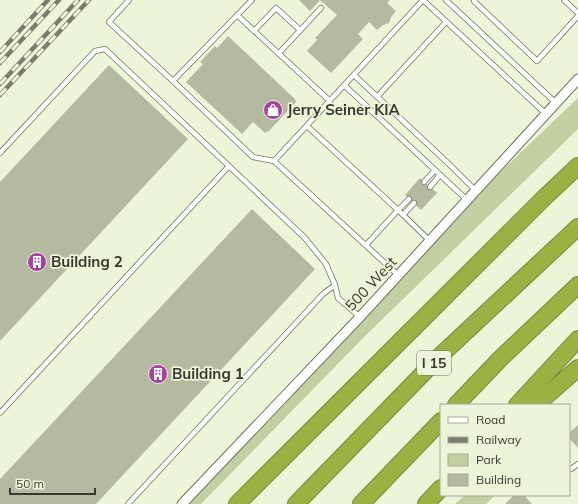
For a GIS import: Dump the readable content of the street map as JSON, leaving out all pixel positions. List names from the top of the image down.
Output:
{
  "streets": {
    "highway": ["I 15"],
    "street": ["500 West"]
  },
  "places": {
    "shop": ["Jerry Seiner KIA"],
    "building": ["Building 2", "Building 1"]
  },
  "legend": [
    "Road",
    "Railway",
    "Park",
    "Building"
  ],
  "scale_bar": "50 m"
}
